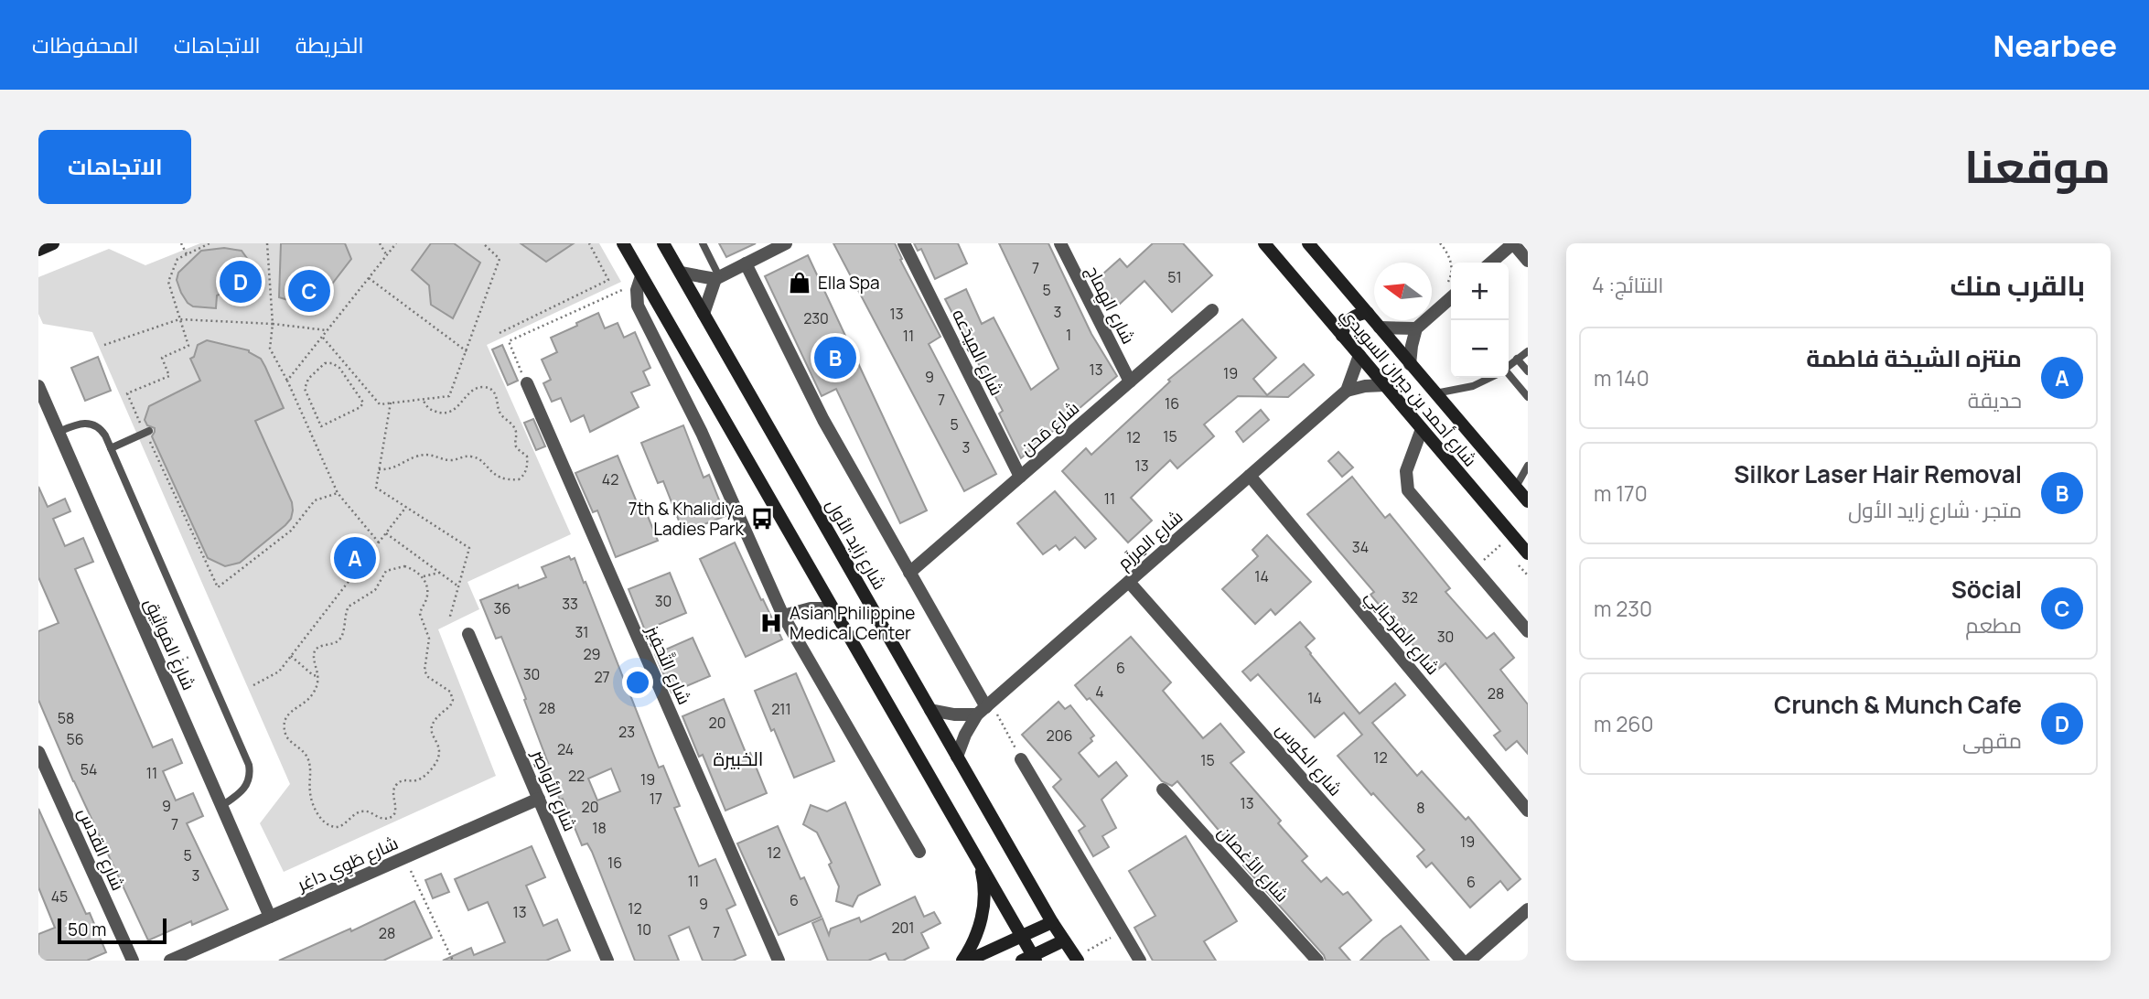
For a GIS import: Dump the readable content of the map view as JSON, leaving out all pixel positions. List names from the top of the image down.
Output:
{
  "streets": {
    "main road": ["شارع أحمد بن جبران السويدي", "شارع زايد الأول"],
    "street": [
      "شارع الهِماج",
      "شارع المِيدَعه",
      "شارع مَحن",
      "شارع المِرزَم",
      "شارع المَرحَبانِي",
      "شارع المَواثِيق",
      "شارع التَّحفِيز",
      "شارع الكوس",
      "شارع الأواصِر",
      "شارع القدس",
      "شارع طَوِي داغِر",
      "شارع الأغصان"
    ]
  },
  "crossings": [
    ["شارع الهِماج", "شارع مَحن"],
    ["شارع المِيدَعه", "شارع مَحن"],
    ["شارع أحمد بن جبران السويدي", "شارع المِرزَم"],
    ["شارع المِرزَم", "شارع زايد الأول"],
    ["شارع المِرزَم", "شارع المَرحَبانِي"],
    ["شارع المِرزَم", "شارع الكوس"],
    ["شارع المَواثِيق", "شارع طَوِي داغِر"],
    ["شارع الأواصِر", "شارع طَوِي داغِر"]
  ],
  "districts": ["الخبيرة"],
  "places": {
    "shop": ["Ella Spa"],
    "bus stop": ["7th & Khalidiya Ladies Park"],
    "hospital": ["Asian Philippine Medical Center"]
  },
  "house_numbers": [
    "7",
    "51",
    "5",
    "3",
    "13",
    "230",
    "1",
    "11",
    "13",
    "19",
    "9",
    "7",
    "16",
    "5",
    "15",
    "12",
    "3",
    "13",
    "42",
    "11",
    "34",
    "14",
    "32",
    "30",
    "33",
    "36",
    "31",
    "30",
    "29",
    "6",
    "30",
    "27",
    "4",
    "28",
    "14",
    "28",
    "211",
    "58",
    "20",
    "23",
    "206",
    "56",
    "24",
    "12",
    "15",
    "54",
    "11",
    "22",
    "19",
    "17",
    "13",
    "9",
    "20",
    "8",
    "7",
    "18",
    "19",
    "12",
    "5",
    "16",
    "3",
    "11",
    "6",
    "45",
    "6",
    "9",
    "12",
    "13",
    "201",
    "10",
    "7",
    "28"
  ],
  "scale_bar": "50 m",
  "north": "left",
  "page": {
    "header": "Nearbee",
    "nav": ["الخريطة", "الاتجاهات", "المحفوظات"],
    "title": "موقعنا",
    "buttons": "الاتجاهات",
    "heading": ["بالقرب منك", "النتائج: 4"],
    "pins": [
      "D",
      "C",
      "B",
      "A"
    ],
    "map_buttons": ["+", "−"],
    "list": [
      {
        "mark": "A",
        "name": "منتزه الشيخة فاطمة",
        "note": "حديقة",
        "value": "140 m"
      },
      {
        "mark": "B",
        "name": "Silkor Laser Hair Removal",
        "note": "متجر · شارع زايد الأول",
        "value": "170 m"
      },
      {
        "mark": "C",
        "name": "Söcial",
        "note": "مطعم",
        "value": "230 m"
      },
      {
        "mark": "D",
        "name": "Crunch & Munch Cafe",
        "note": "مقهى",
        "value": "260 m"
      }
    ],
    "scale": "50 m"
  }
}
